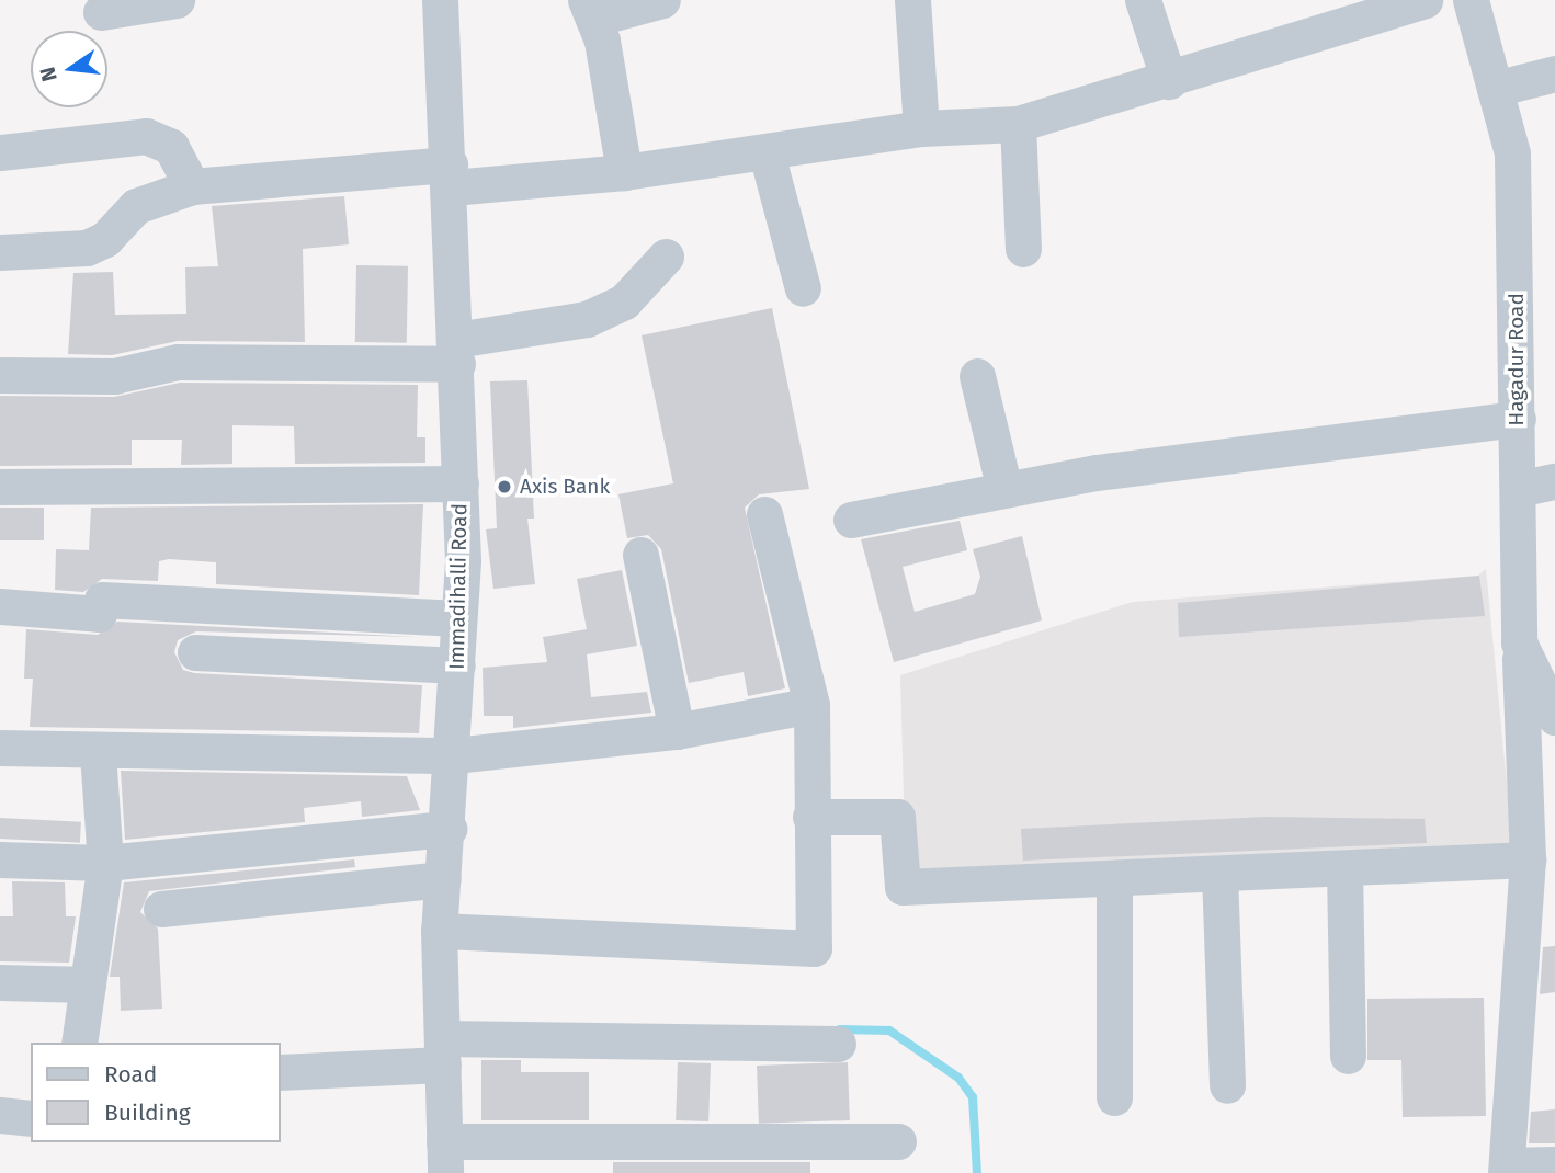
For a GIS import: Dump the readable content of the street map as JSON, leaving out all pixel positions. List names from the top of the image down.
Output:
{
  "streets": {
    "street": ["Hagadur Road", "Immadihalli Road"]
  },
  "places": ["Axis Bank"],
  "legend": ["Road", "Building"],
  "north": "left"
}
